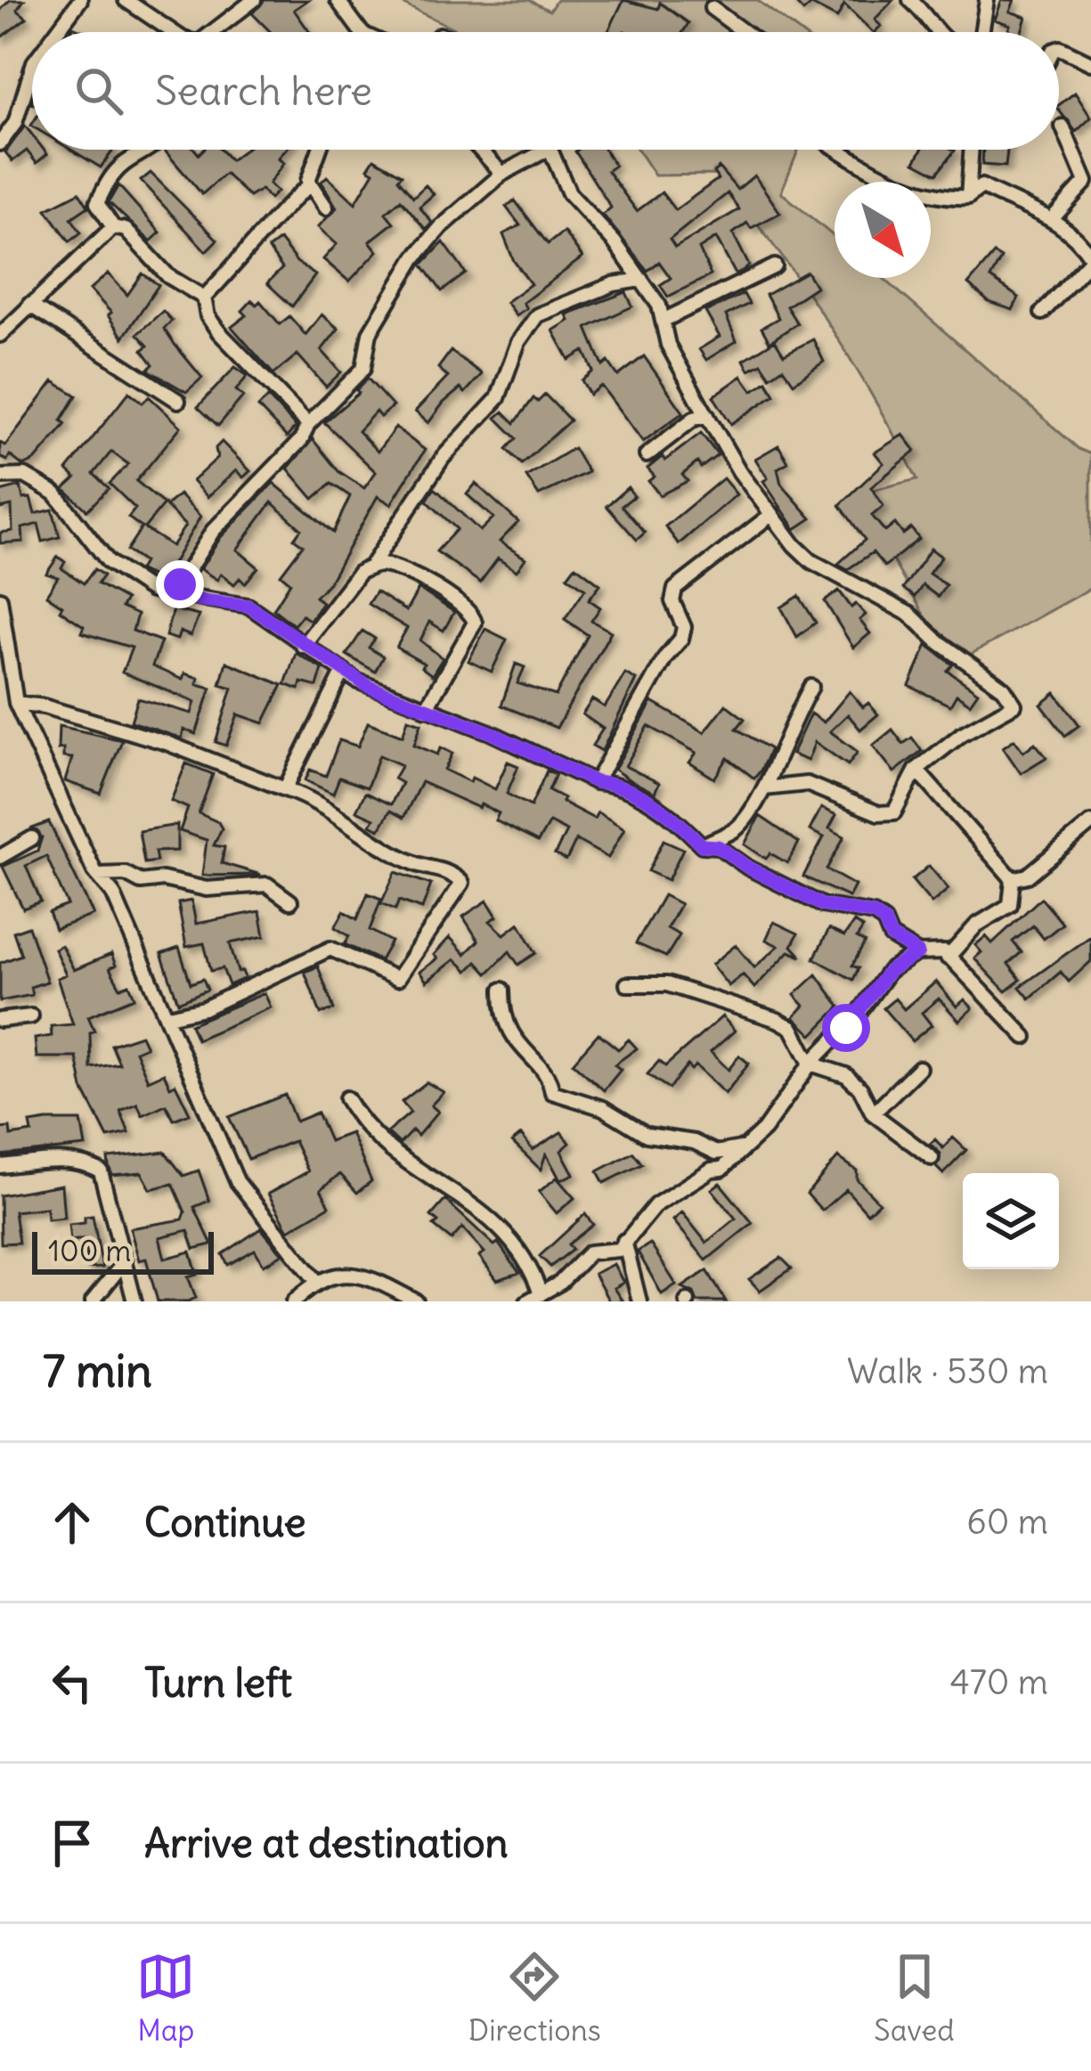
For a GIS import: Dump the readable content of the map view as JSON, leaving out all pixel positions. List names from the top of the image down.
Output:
{
  "scale_bar": "100 m",
  "north": "bottom right",
  "page": {
    "search": "Search here",
    "scale": "100 m",
    "heading": ["7 min", "Walk · 530 m"],
    "list": [
      ["Continue", "60 m"],
      ["Turn left", "470 m"],
      "Arrive at destination"
    ],
    "nav": ["Map", "Directions", "Saved"]
  }
}
